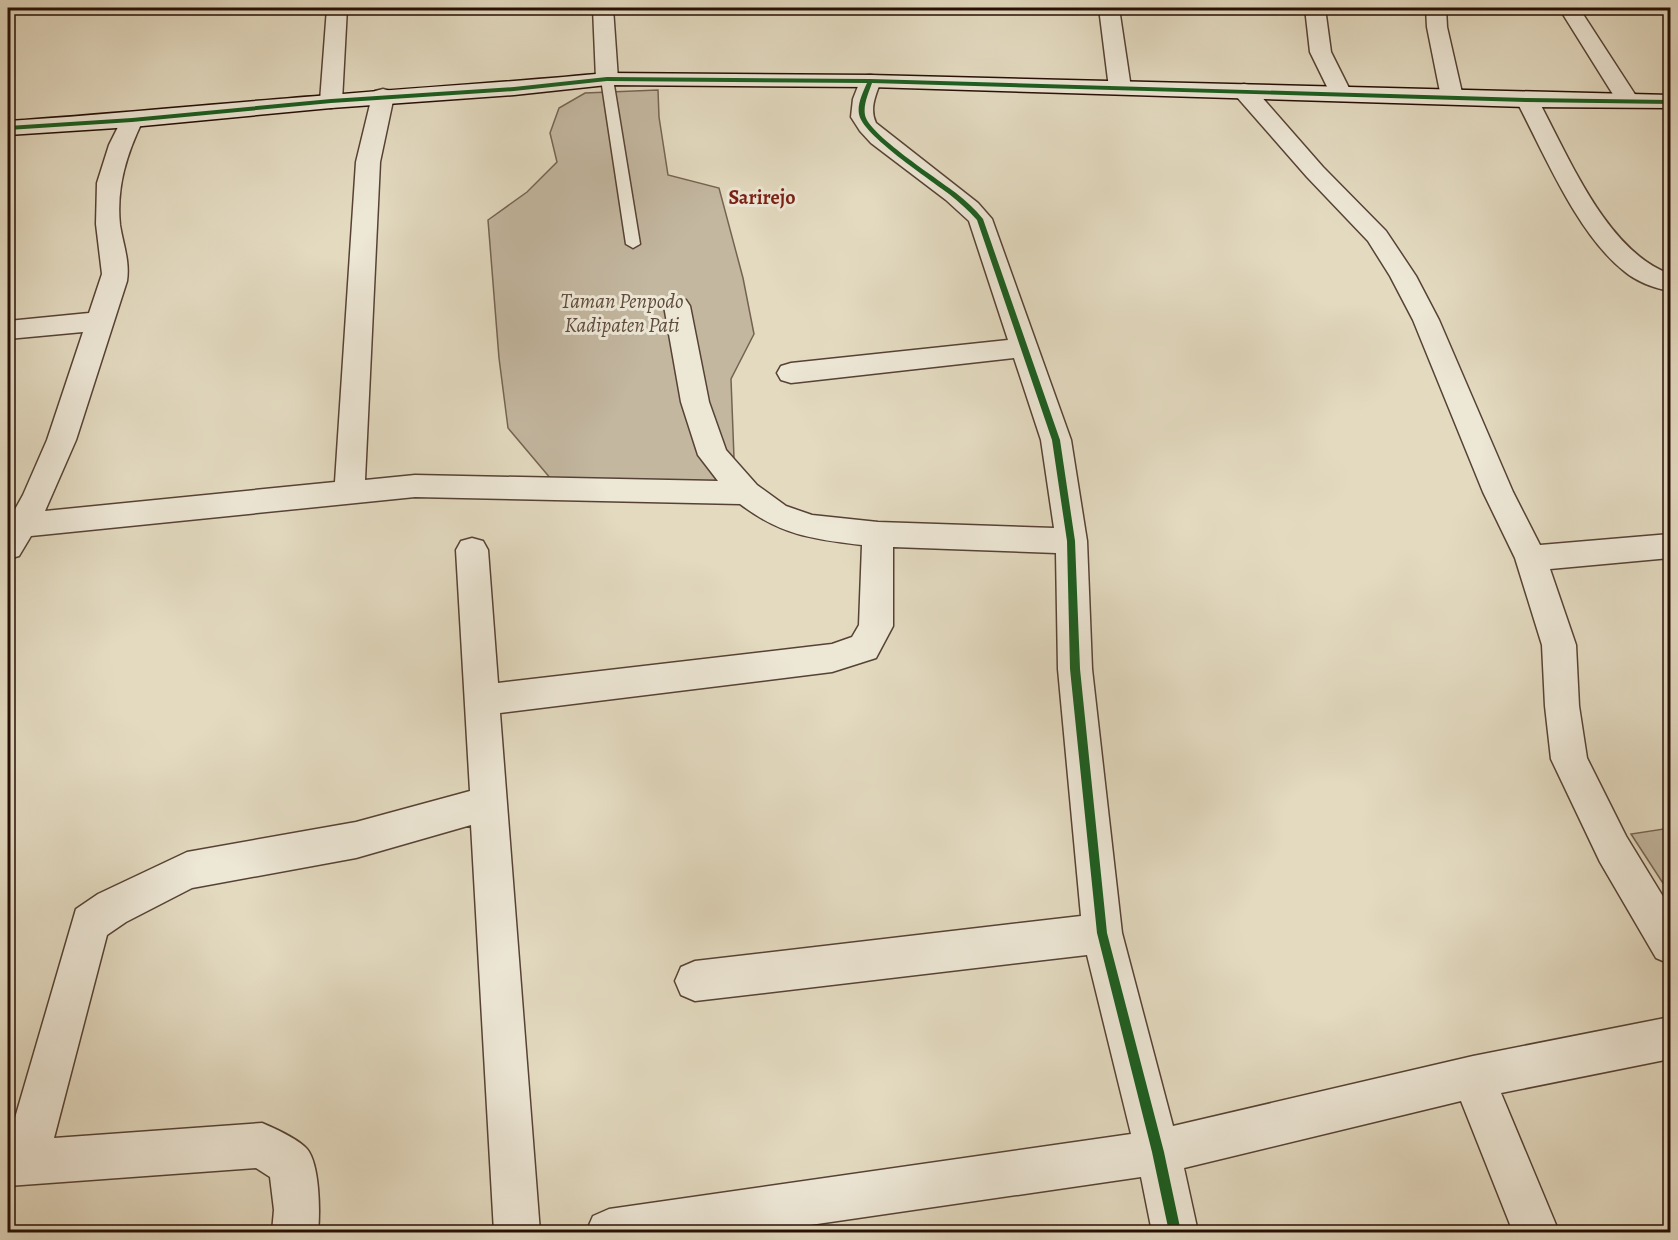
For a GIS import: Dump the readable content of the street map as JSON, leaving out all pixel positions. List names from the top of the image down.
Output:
{
  "districts": ["Sarirejo"],
  "parks": ["Taman Penpodo Kadipaten Pati"]
}
